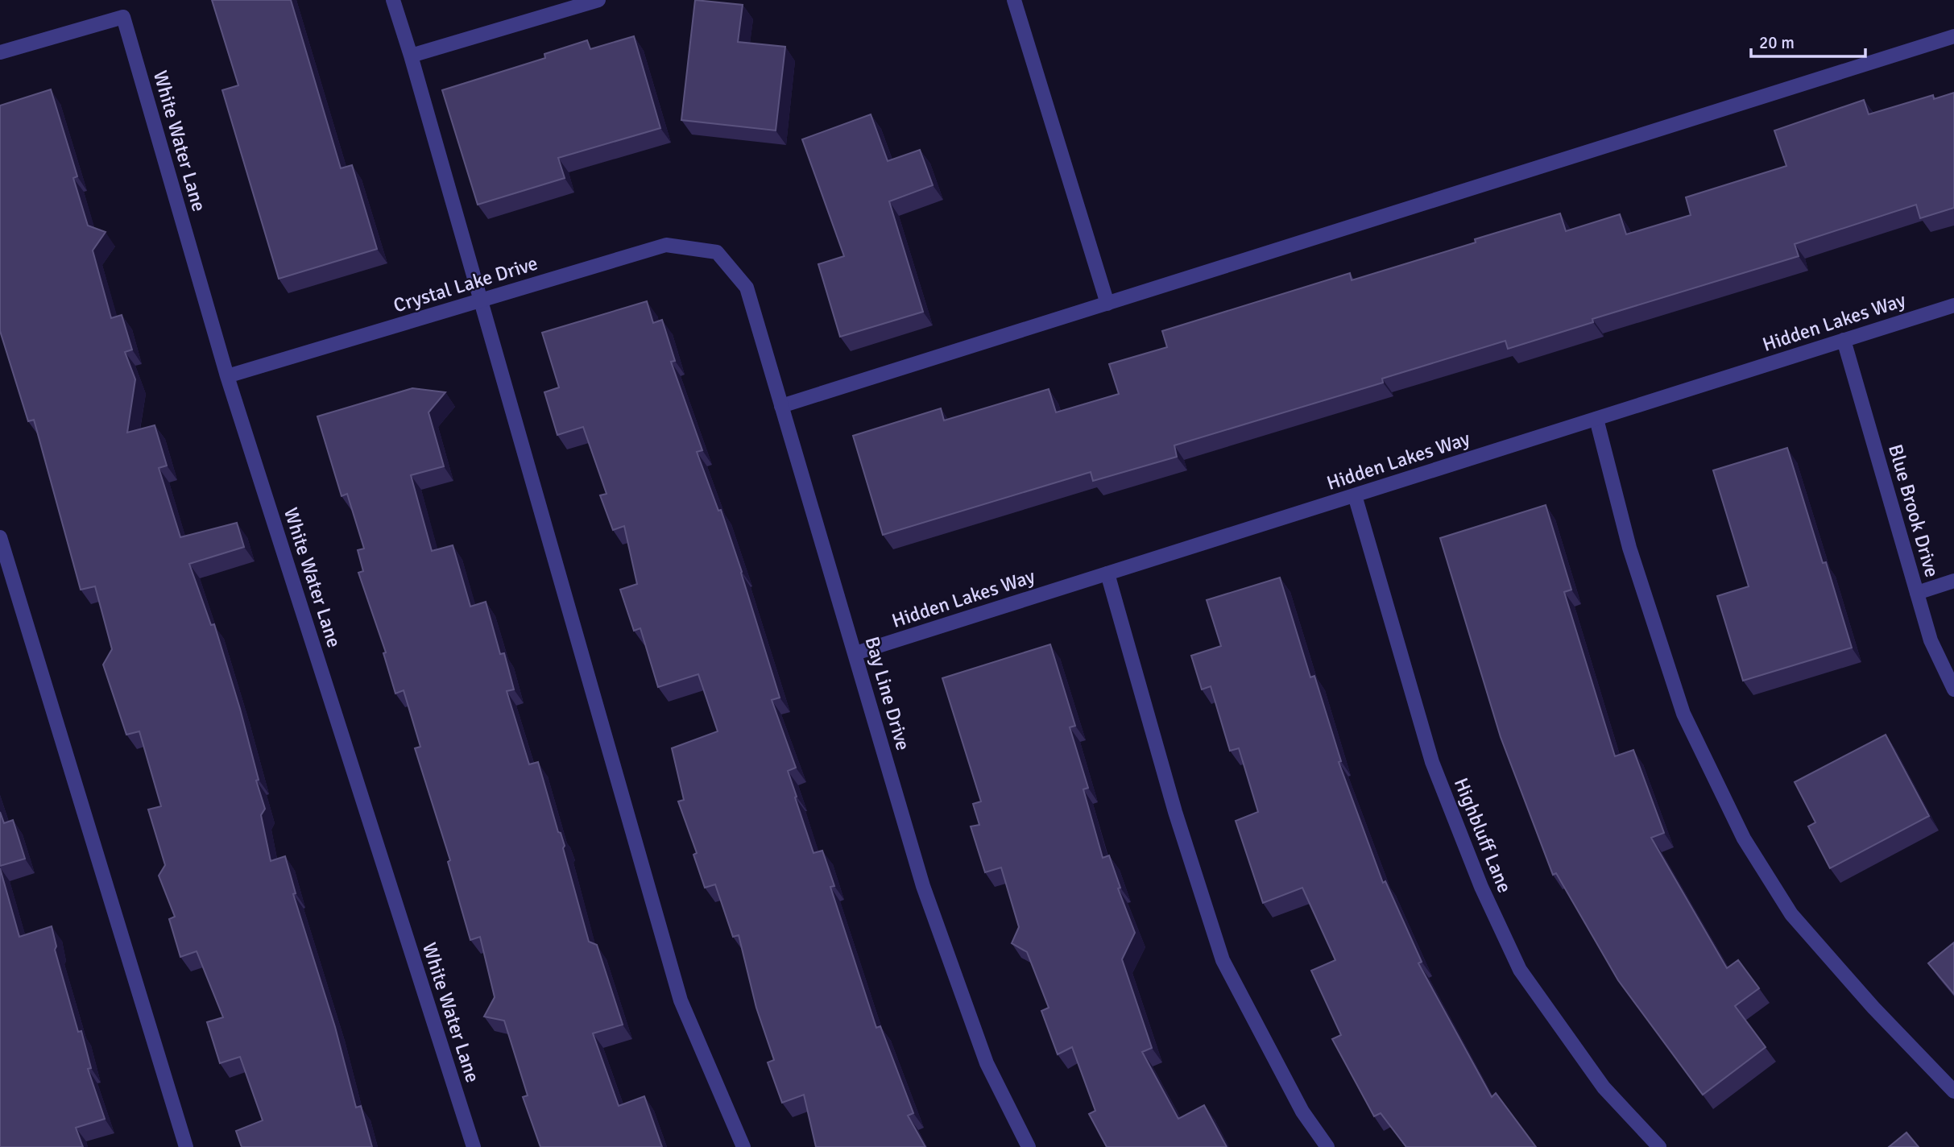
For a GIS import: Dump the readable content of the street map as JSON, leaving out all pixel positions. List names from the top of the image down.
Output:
{
  "streets": {
    "street": [
      "White Water Lane",
      "Crystal Lake Drive",
      "Hidden Lakes Way",
      "Blue Brook Drive",
      "Bay Line Drive",
      "Highbluff Lane"
    ]
  },
  "crossings": [
    ["White Water Lane", "Crystal Lake Drive"],
    ["Crystal Lake Drive", "Bay Line Drive"],
    ["Hidden Lakes Way", "Blue Brook Drive"],
    ["Hidden Lakes Way", "Bay Line Drive"],
    ["Hidden Lakes Way", "Highbluff Lane"]
  ],
  "scale_bar": "20 m"
}
